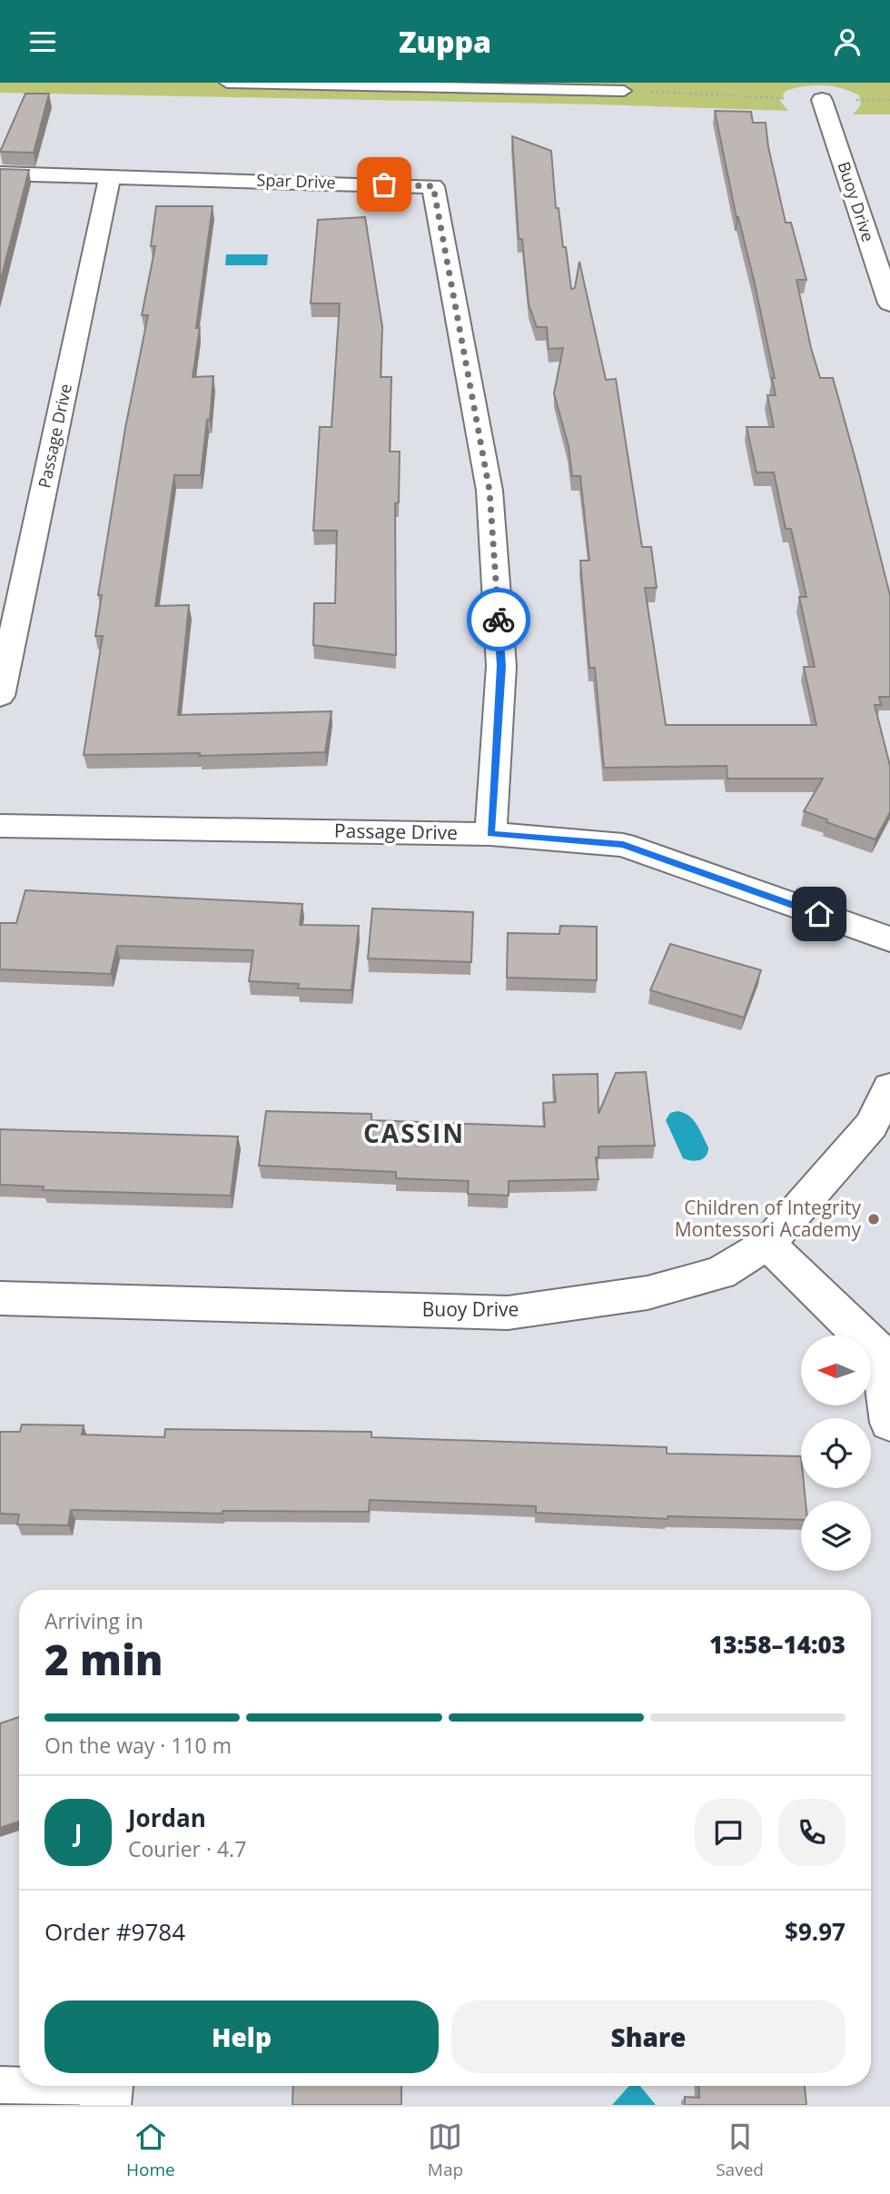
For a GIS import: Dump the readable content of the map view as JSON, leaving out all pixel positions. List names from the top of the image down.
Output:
{
  "streets": {
    "street": ["Spar Drive", "Buoy Drive", "Passage Drive"]
  },
  "crossings": [
    ["Spar Drive", "Passage Drive"]
  ],
  "districts": ["CASSIN"],
  "places": ["Children of Integrity Montessori Academy"],
  "north": "left",
  "page": {
    "header": "Zuppa",
    "heading": ["2 min", "Arriving in", "13:58–14:03"],
    "panel": [
      "Jordan",
      "Courier · 4.7",
      "Order #9784",
      "$9.97"
    ],
    "bar": "On the way · 110 m",
    "round": "J",
    "buttons": ["Help", "Share"],
    "tabs": ["Home", "Map", "Saved"]
  }
}
